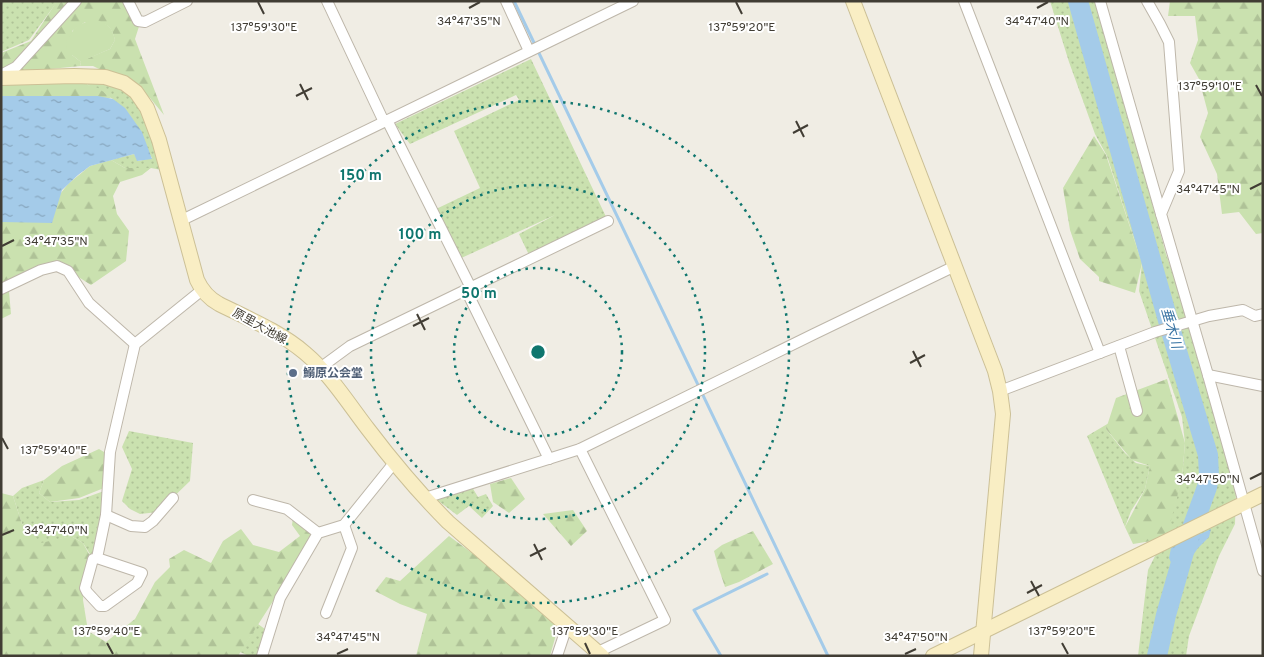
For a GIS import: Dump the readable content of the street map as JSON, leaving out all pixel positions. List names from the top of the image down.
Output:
{
  "streets": {
    "street": ["原里大池線"]
  },
  "water": ["垂木川"],
  "places": ["鰯原公会堂"],
  "coordinates": [
    "34°47'35\"N",
    "34°47'40\"N",
    "137°59'30\"E",
    "137°59'20\"E",
    "137°59'10\"E",
    "34°47'45\"N",
    "137°59'40\"E",
    "34°47'50\"N"
  ],
  "rings": ["150 m", "100 m", "50 m"]
}
